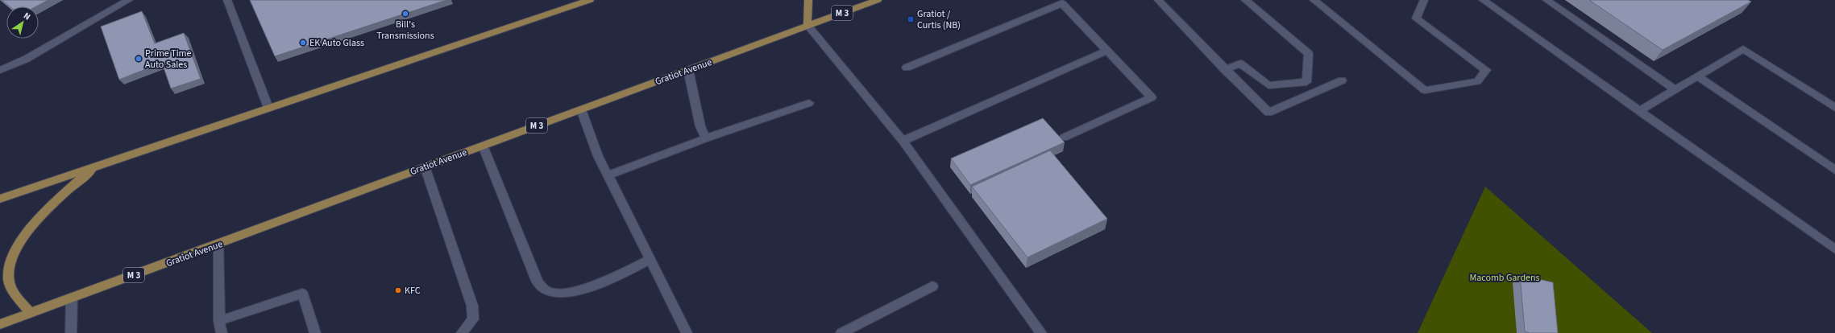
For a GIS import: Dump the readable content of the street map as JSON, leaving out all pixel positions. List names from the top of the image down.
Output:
{
  "streets": {
    "main road": ["M 3", "Gratiot Avenue"]
  },
  "parks": ["Macomb Gardens"],
  "places": {
    "other": [
      "Bill's Transmissions",
      "EK Auto Glass",
      "Prime Time Auto Sales",
      "KFC"
    ],
    "transit": ["Gratiot / Curtis (NB)"]
  },
  "north": "top right"
}
